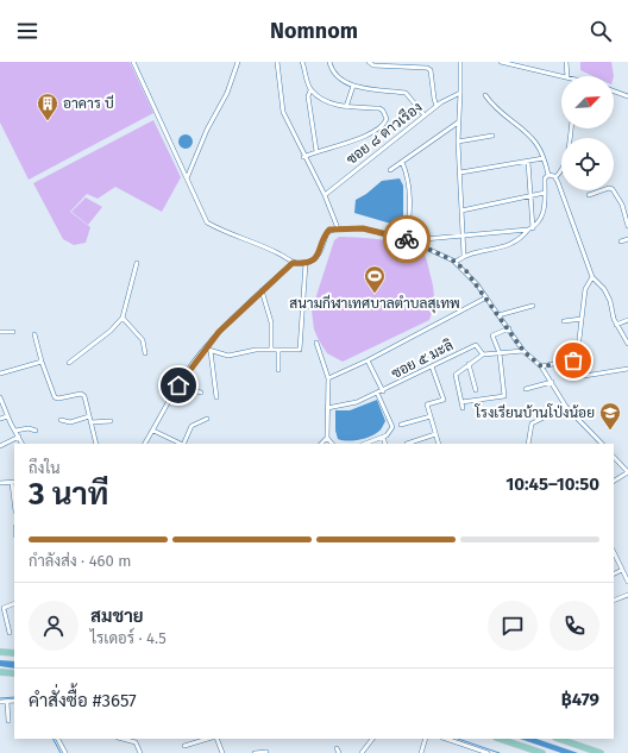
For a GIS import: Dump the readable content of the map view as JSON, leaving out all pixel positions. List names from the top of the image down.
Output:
{
  "streets": {
    "street": ["ซอย ๘ ดาวเรือง", "ซอย ๕ มะลิ"]
  },
  "places": {
    "building": ["อาคาร บี"],
    "sports": ["สนามกีฬาเทศบาลตำบลสุเทพ"],
    "school or university": ["โรงเรียนบ้านโป่งน้อย"]
  },
  "north": "top right",
  "page": {
    "header": "Nomnom",
    "heading": ["3 นาที", "ถึงใน", "10:45–10:50"],
    "panel": [
      "สมชาย",
      "ไรเดอร์ · 4.5",
      "คำสั่งซื้อ #3657",
      "฿479"
    ],
    "bar": "กำลังส่ง · 460 m"
  }
}
